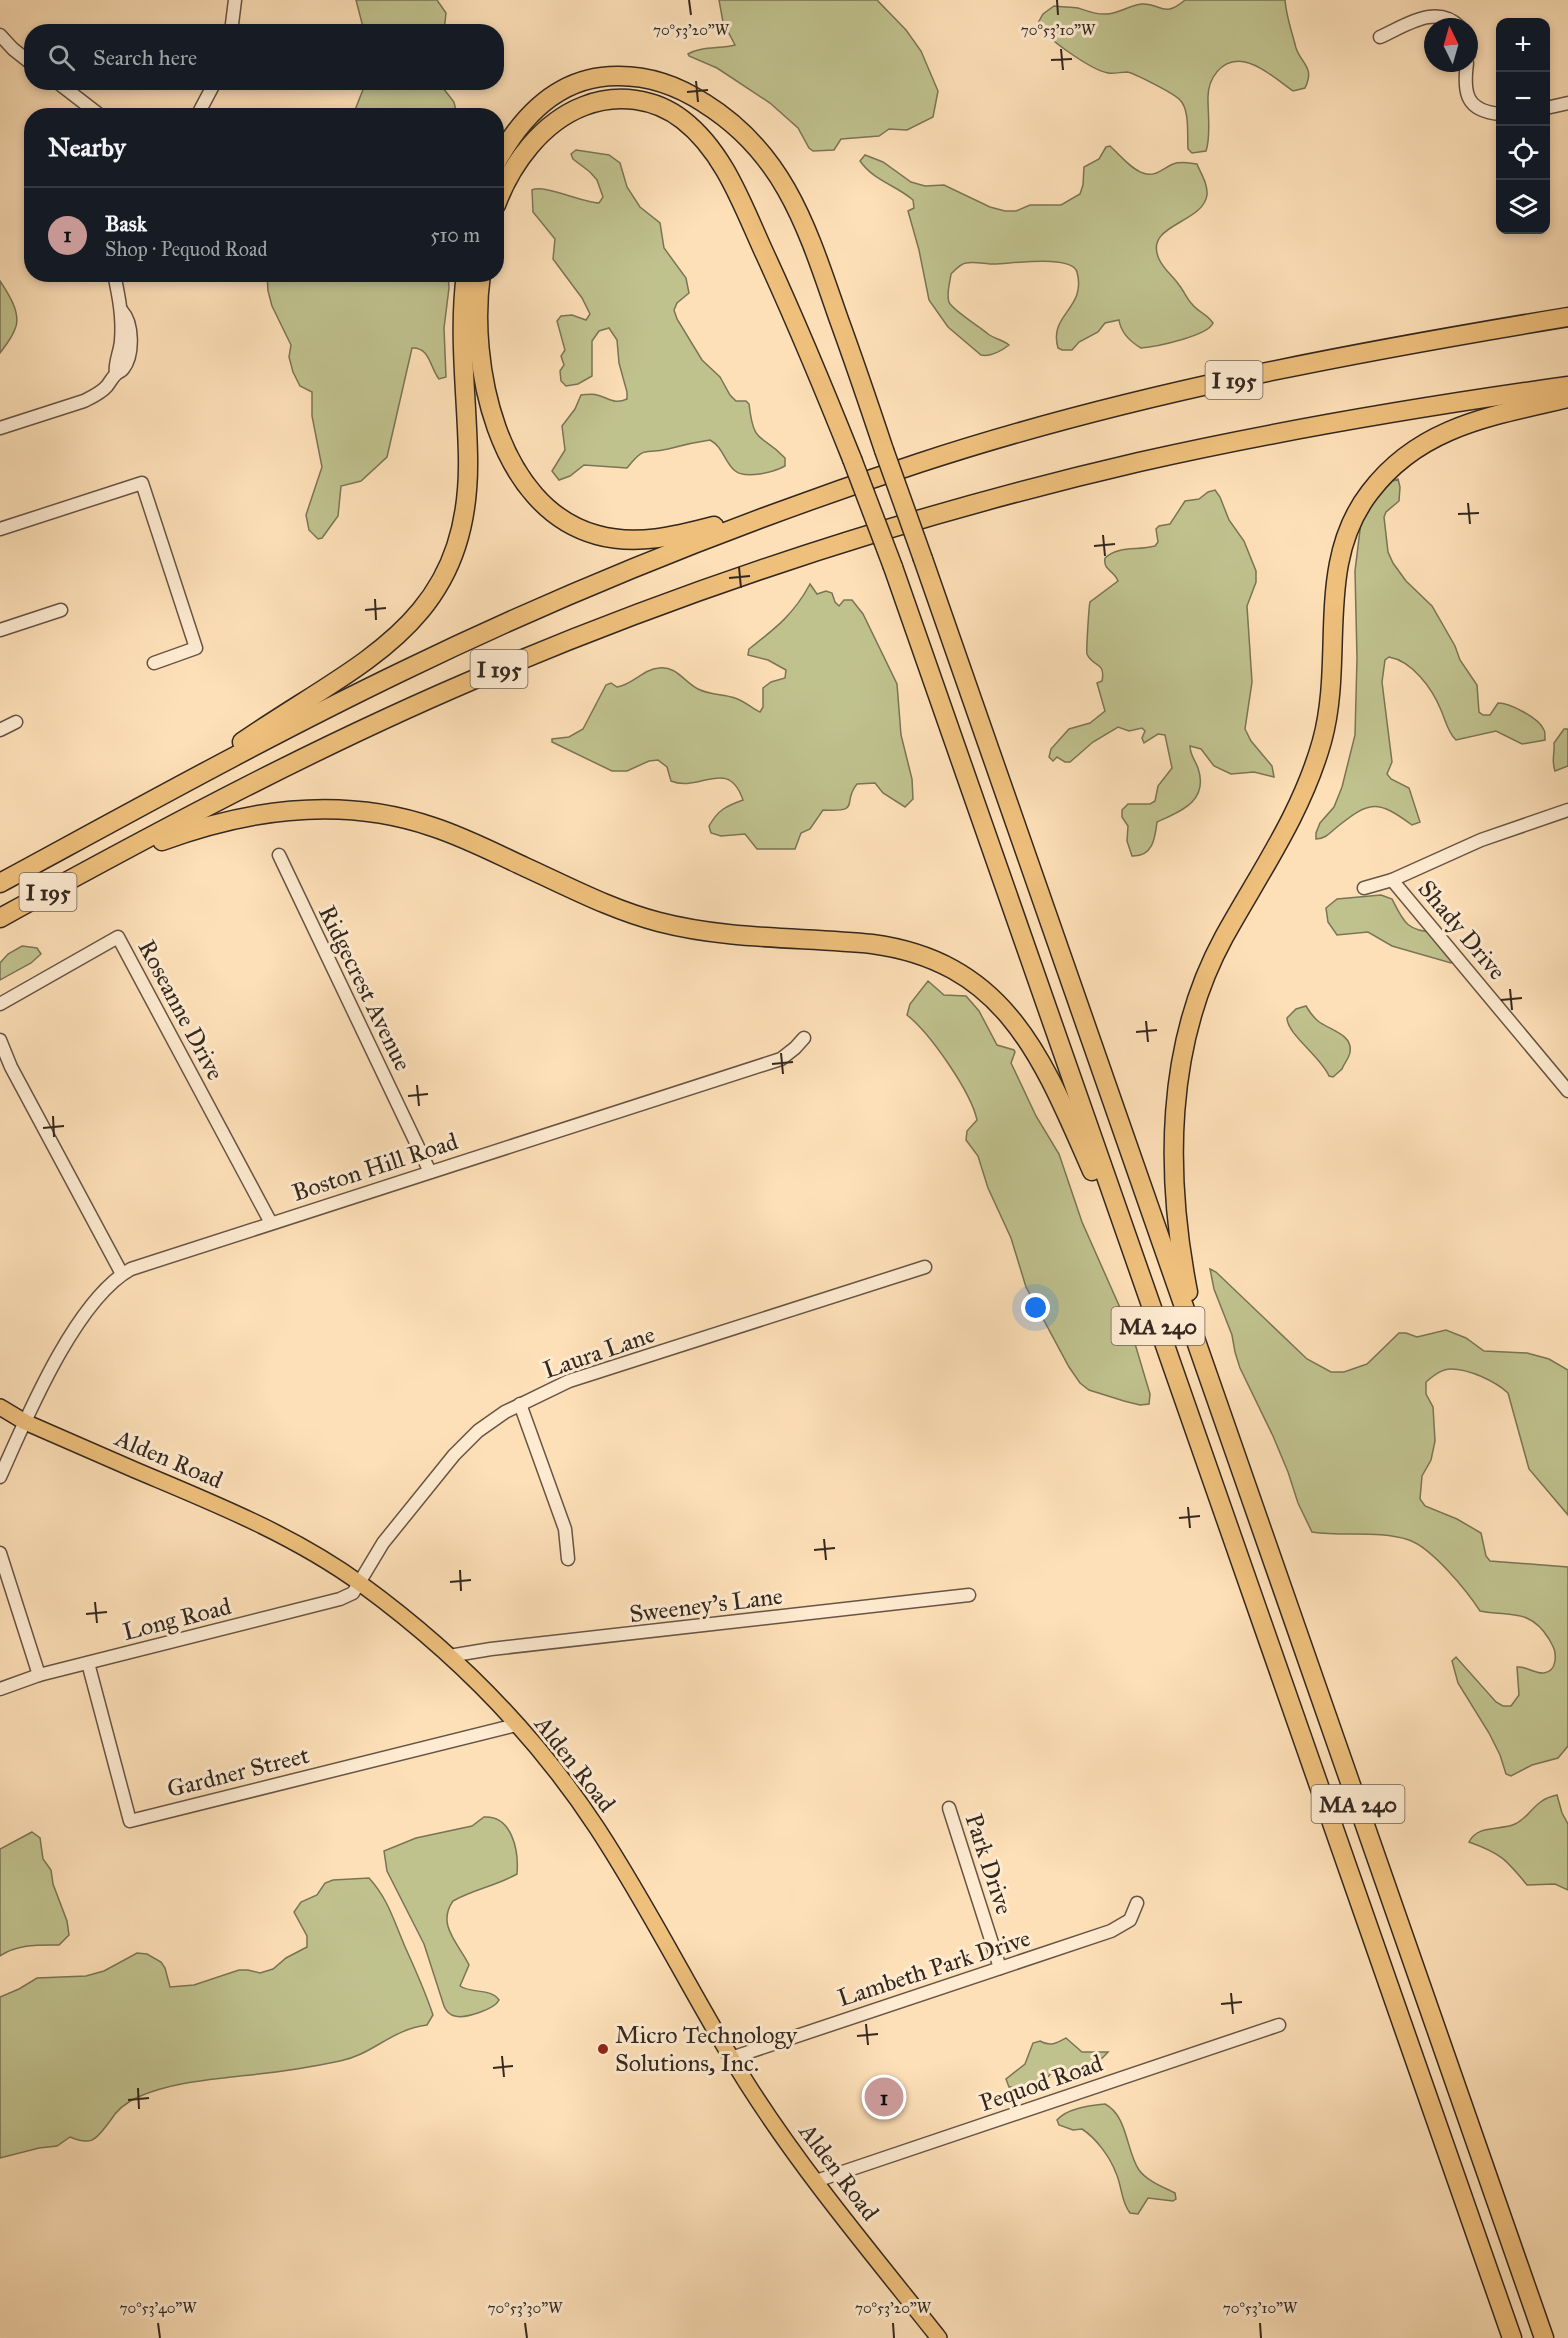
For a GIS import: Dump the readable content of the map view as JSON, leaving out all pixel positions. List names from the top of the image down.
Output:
{
  "streets": {
    "highway": ["I 195", "MA 240"],
    "main road": ["Alden Road"],
    "street": [
      "Shady Drive",
      "Ridgecrest Avenue",
      "Roseanne Drive",
      "Boston Hill Road",
      "Laura Lane",
      "Sweeney's Lane",
      "Long Road",
      "Gardner Street",
      "Park Drive",
      "Lambeth Park Drive",
      "Pequod Road"
    ]
  },
  "crossings": [
    ["Ridgecrest Avenue", "Boston Hill Road"],
    ["Roseanne Drive", "Boston Hill Road"],
    ["Boston Hill Road", "Alden Road"],
    ["Laura Lane", "Alden Road"],
    ["Laura Lane", "Long Road"],
    ["Alden Road", "Sweeney's Lane"],
    ["Alden Road", "Long Road"],
    ["Alden Road", "Gardner Street"],
    ["Alden Road", "Lambeth Park Drive"],
    ["Alden Road", "Pequod Road"],
    ["Long Road", "Gardner Street"],
    ["Park Drive", "Lambeth Park Drive"]
  ],
  "places": ["Micro Technology Solutions, Inc."],
  "north": "top",
  "page": {
    "map_buttons": ["+", "−"],
    "search": "Search here",
    "heading": "Nearby",
    "list": [
      {
        "mark": "1",
        "name": "Bask",
        "note": "Shop · Pequod Road",
        "value": "510 m"
      }
    ],
    "pins": "1"
  },
  "coordinates": [
    "70°53'20\"W",
    "70°53'10\"W",
    "70°53'40\"W",
    "70°53'30\"W"
  ]
}
